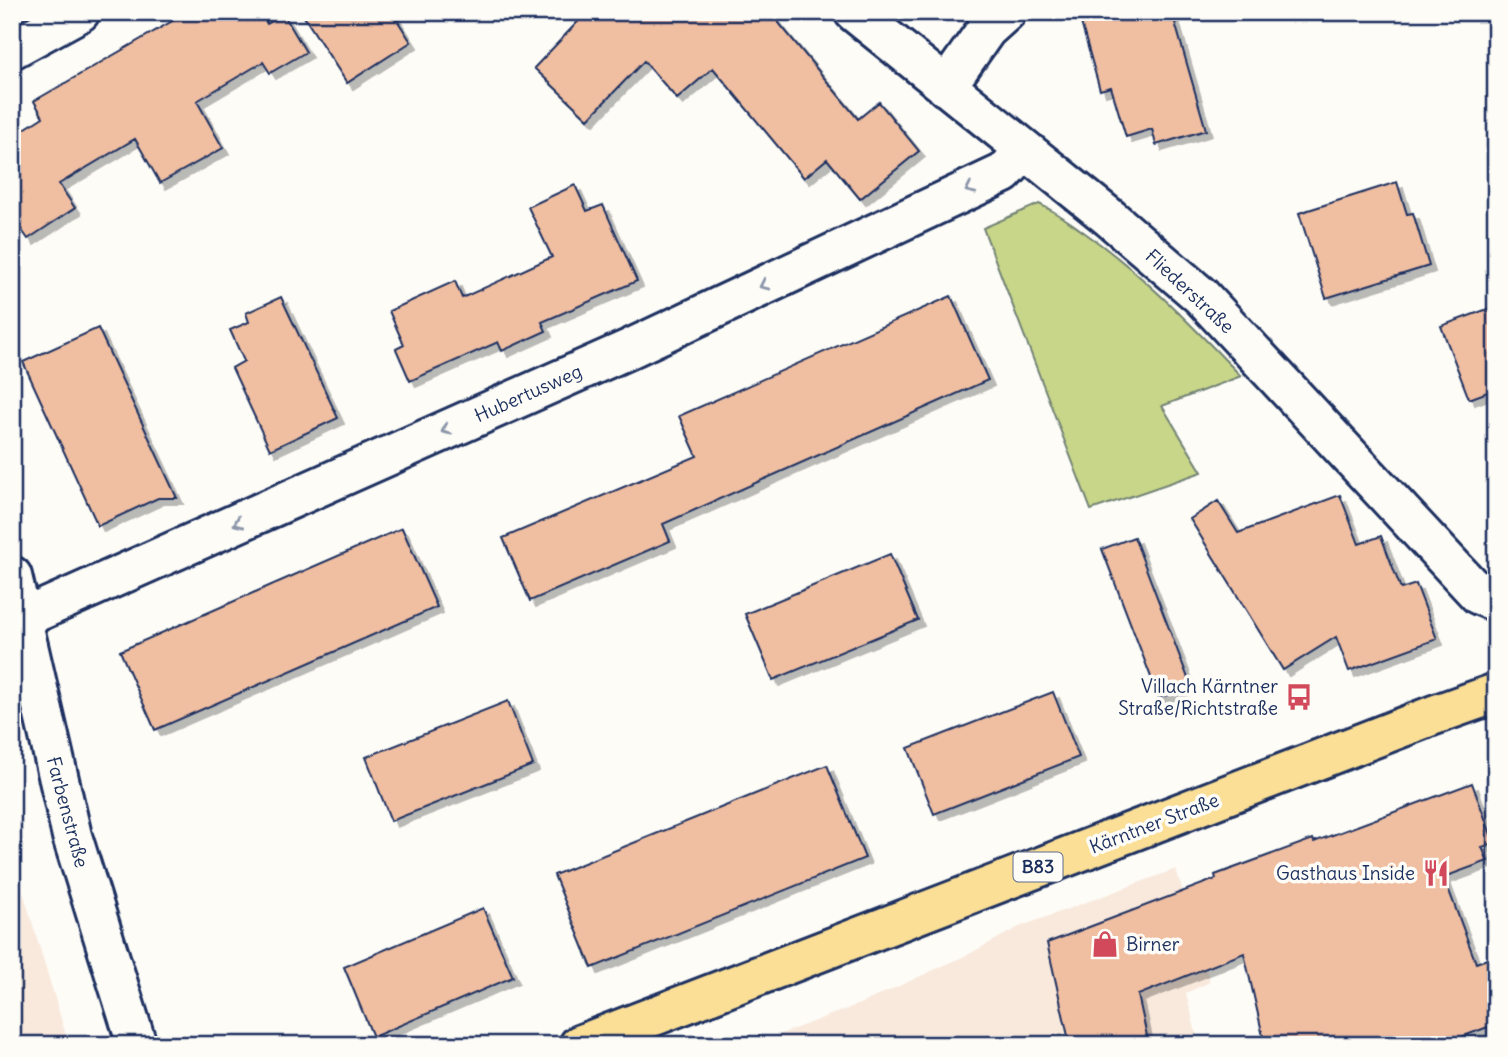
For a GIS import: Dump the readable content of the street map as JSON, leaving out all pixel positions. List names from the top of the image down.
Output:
{
  "streets": {
    "main road": ["Kärntner Straße", "B83"],
    "street": ["Fliederstraße", "Hubertusweg", "Farbenstraße"]
  },
  "crossings": [
    ["Fliederstraße", "Hubertusweg"],
    ["Hubertusweg", "Farbenstraße"]
  ],
  "one_way": ["Hubertusweg"],
  "places": {
    "bus stop": ["Villach Kärntner Straße/Richtstraße"],
    "restaurant": ["Gasthaus Inside"],
    "shop": ["Birner"]
  }
}
